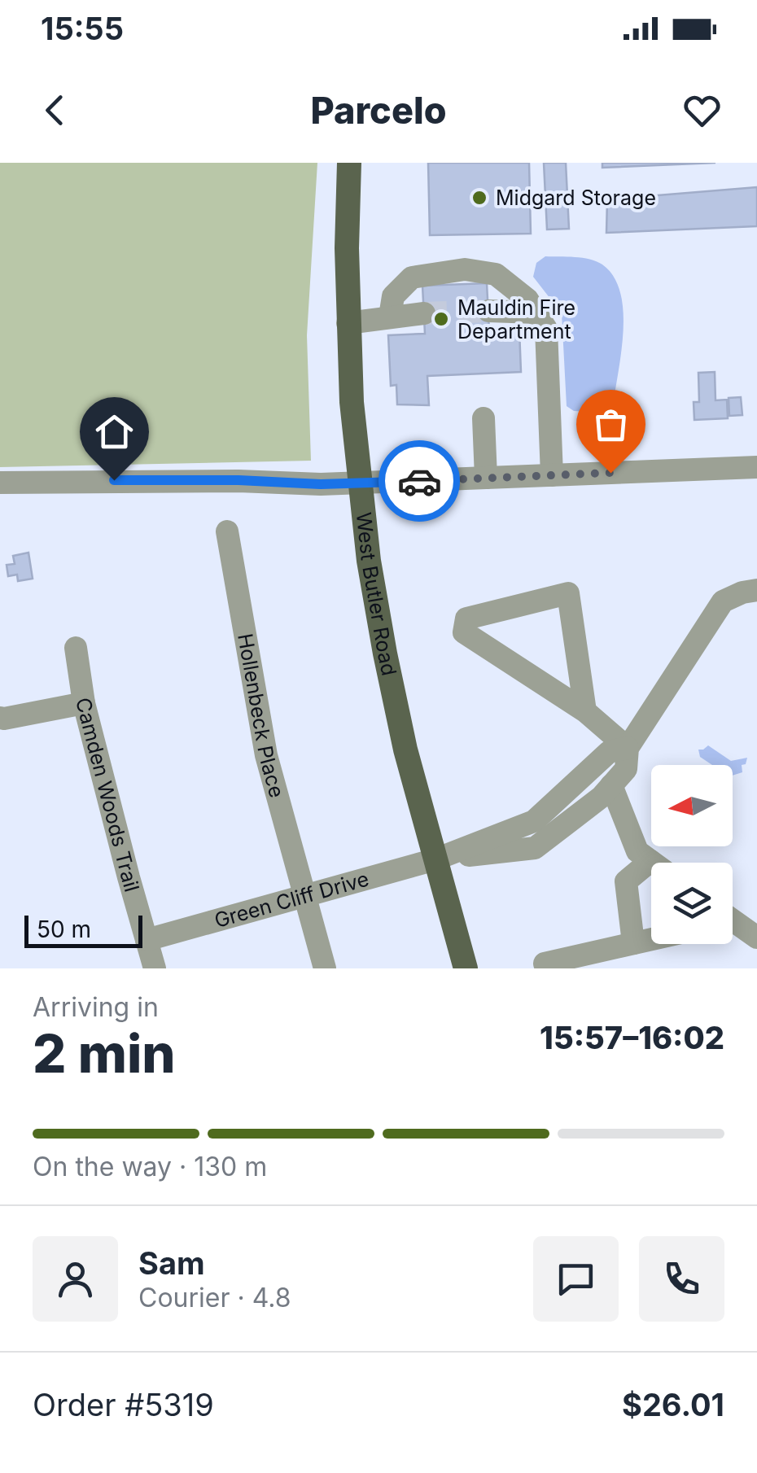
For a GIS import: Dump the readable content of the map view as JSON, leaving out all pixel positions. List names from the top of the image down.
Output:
{
  "streets": {
    "main road": ["West Butler Road"],
    "street": ["Hollenbeck Place", "Camden Woods Trail", "Green Cliff Drive"]
  },
  "crossings": [
    ["West Butler Road", "Green Cliff Drive"],
    ["Hollenbeck Place", "Green Cliff Drive"],
    ["Camden Woods Trail", "Green Cliff Drive"]
  ],
  "places": ["Midgard Storage", "Mauldin Fire Department"],
  "scale_bar": "50 m",
  "north": "left",
  "page": {
    "status": "15:55",
    "header": "Parcelo",
    "scale": "50 m",
    "heading": ["2 min", "Arriving in", "15:57–16:02"],
    "panel": [
      "Sam",
      "Courier · 4.8",
      "Order #5319",
      "$26.01"
    ],
    "bar": "On the way · 130 m"
  }
}
